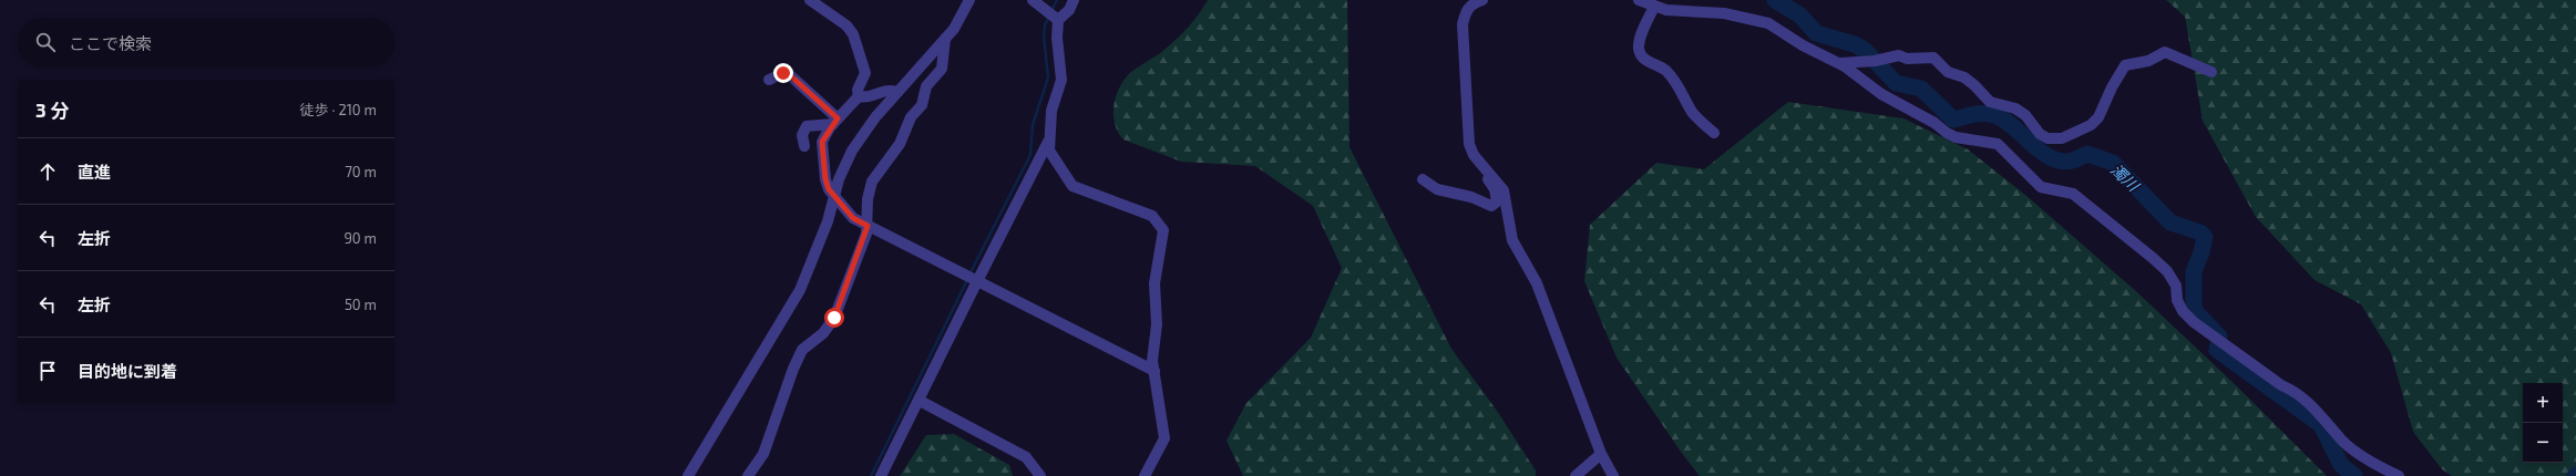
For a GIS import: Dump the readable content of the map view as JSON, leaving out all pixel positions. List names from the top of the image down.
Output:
{
  "water": ["濁川"],
  "page": {
    "search": "ここで検索",
    "heading": ["3 分", "徒歩 · 210 m"],
    "list": [
      ["直進", "70 m"],
      ["左折", "90 m"],
      ["左折", "50 m"],
      "目的地に到着"
    ],
    "map_buttons": ["+", "−"]
  }
}
